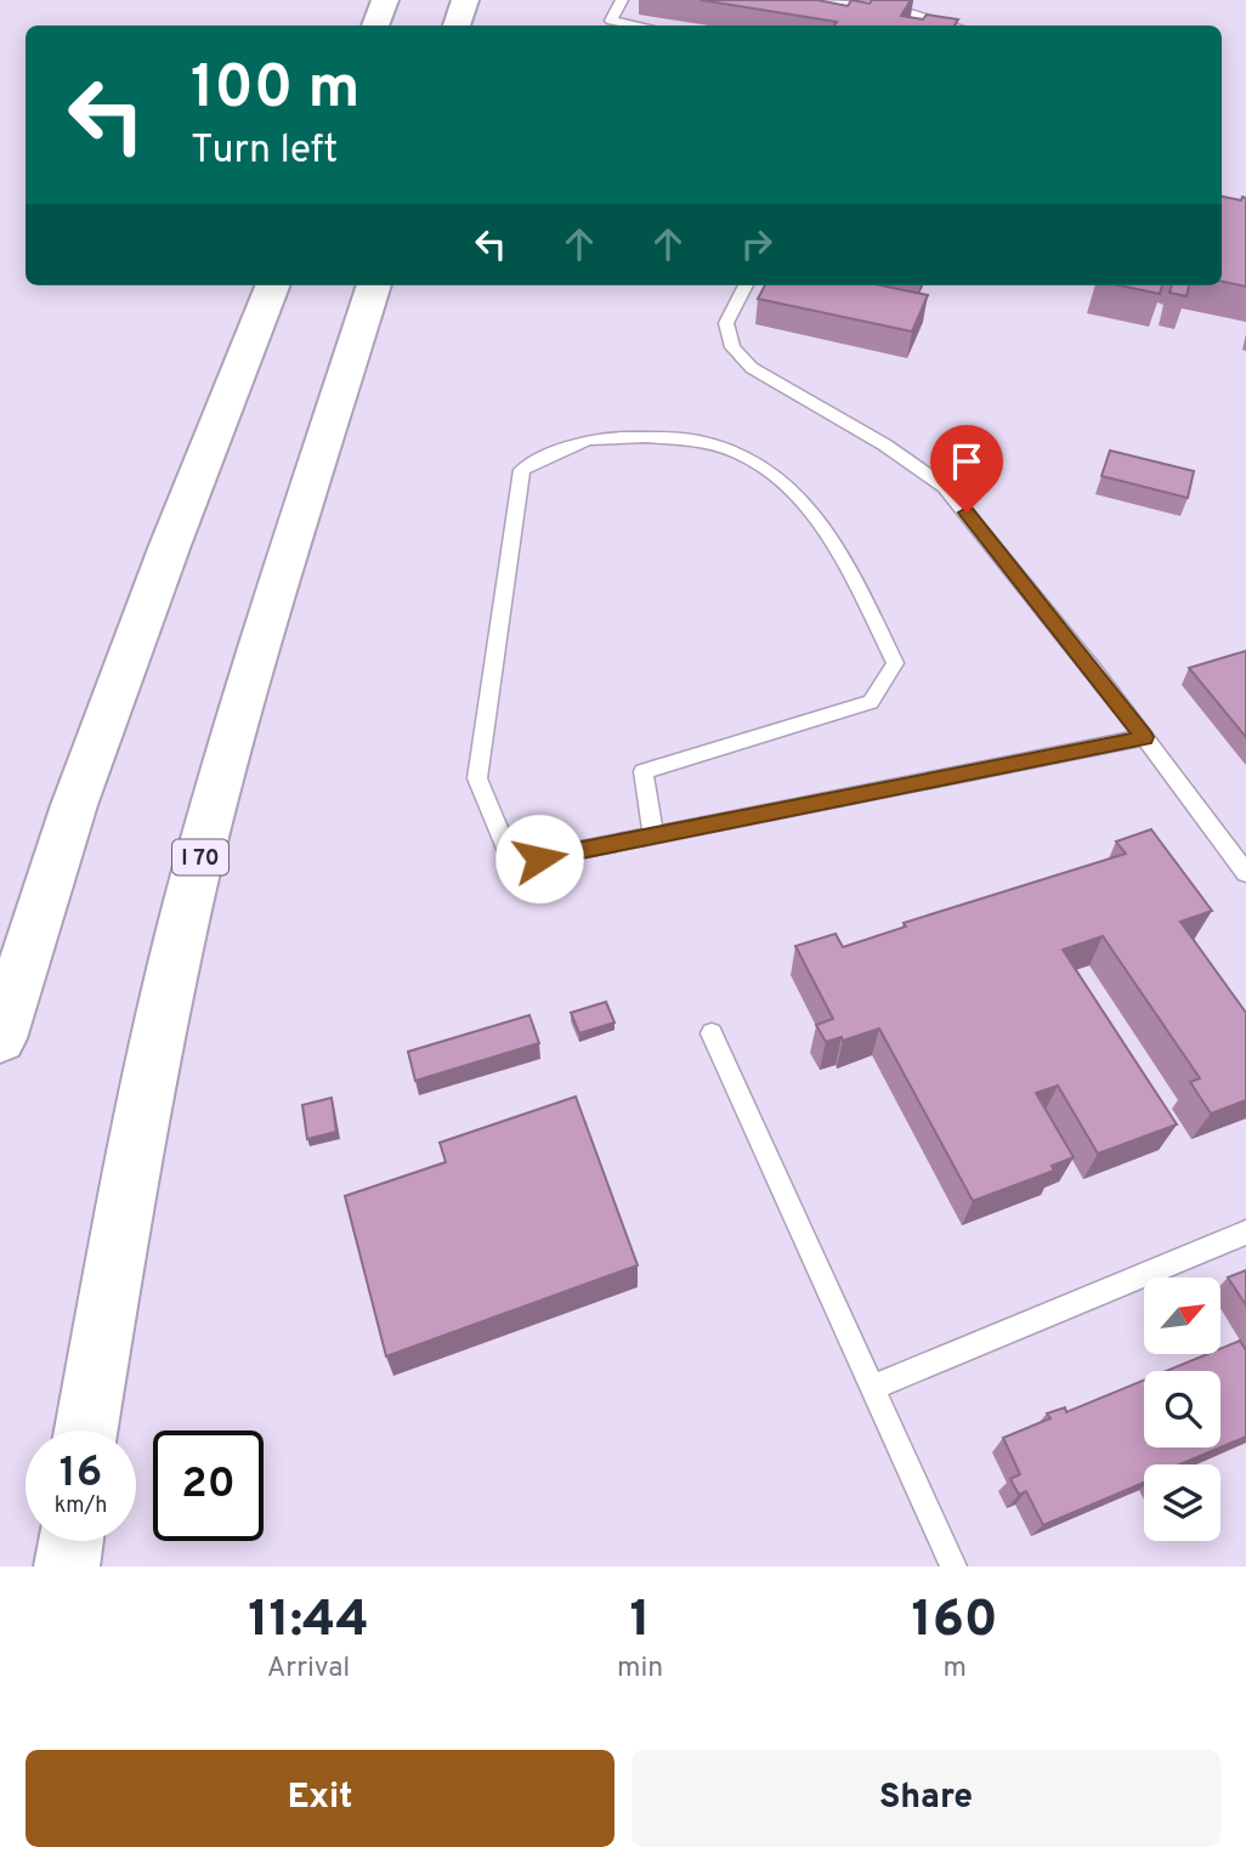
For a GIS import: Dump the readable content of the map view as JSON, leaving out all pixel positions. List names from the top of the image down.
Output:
{
  "streets": {
    "highway": ["I 70"]
  },
  "north": "top right",
  "page": {
    "turn": ["100 m", "Turn left"],
    "speed": "16 km/h",
    "limit": "20",
    "eta": [
      "11:44",
      "Arrival",
      "1",
      "min",
      "160",
      "m"
    ],
    "buttons": ["Exit", "Share"]
  }
}
